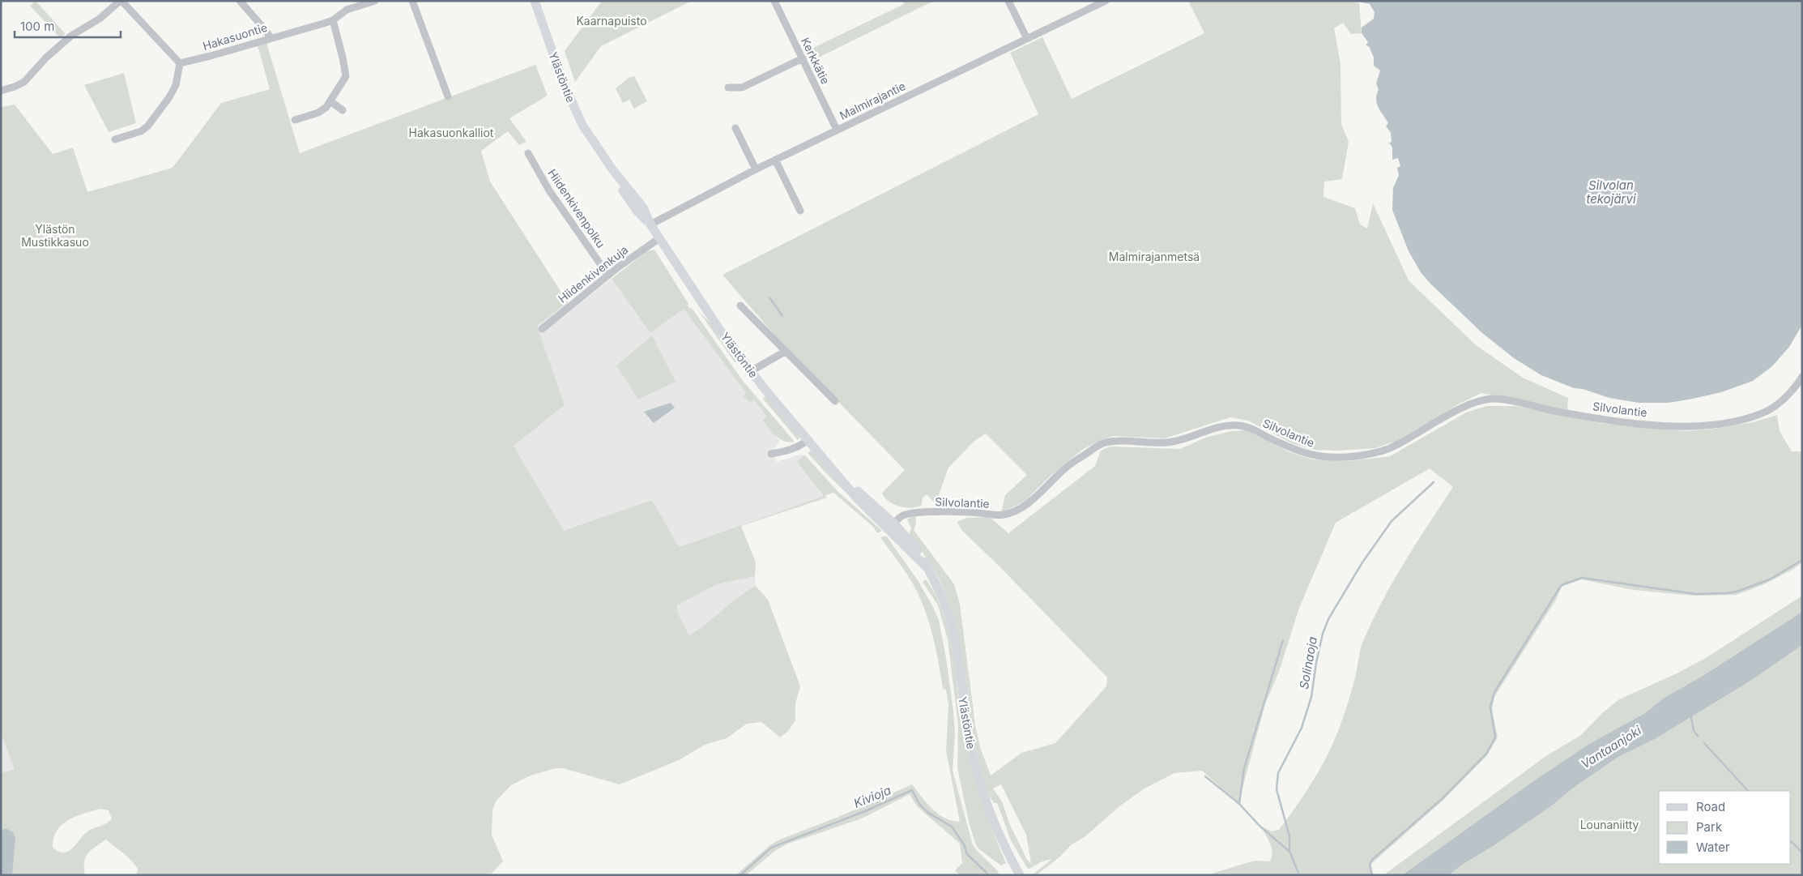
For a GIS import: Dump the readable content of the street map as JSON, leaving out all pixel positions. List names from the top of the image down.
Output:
{
  "streets": {
    "main road": ["Ylästöntie"],
    "street": [
      "Hakasuontie",
      "Kerkkätie",
      "Malmirajantie",
      "Hiidenkivenpolku",
      "Hiidenkivenkuja",
      "Silvolantie"
    ]
  },
  "crossings": [
    ["Kerkkätie", "Malmirajantie"],
    ["Ylästöntie", "Malmirajantie"],
    ["Ylästöntie", "Hiidenkivenkuja"],
    ["Ylästöntie", "Silvolantie"],
    ["Hiidenkivenpolku", "Hiidenkivenkuja"]
  ],
  "water": [
    "Silvolan tekojärvi",
    "Solinaoja",
    "Vantaanjoki",
    "Kivioja"
  ],
  "parks": [
    "Kaarnapuisto",
    "Hakasuonkalliot",
    "Ylästön Mustikkasuo",
    "Malmirajanmetsä",
    "Lounaniitty"
  ],
  "legend": ["Road", "Park", "Water"],
  "scale_bar": "100 m"
}
